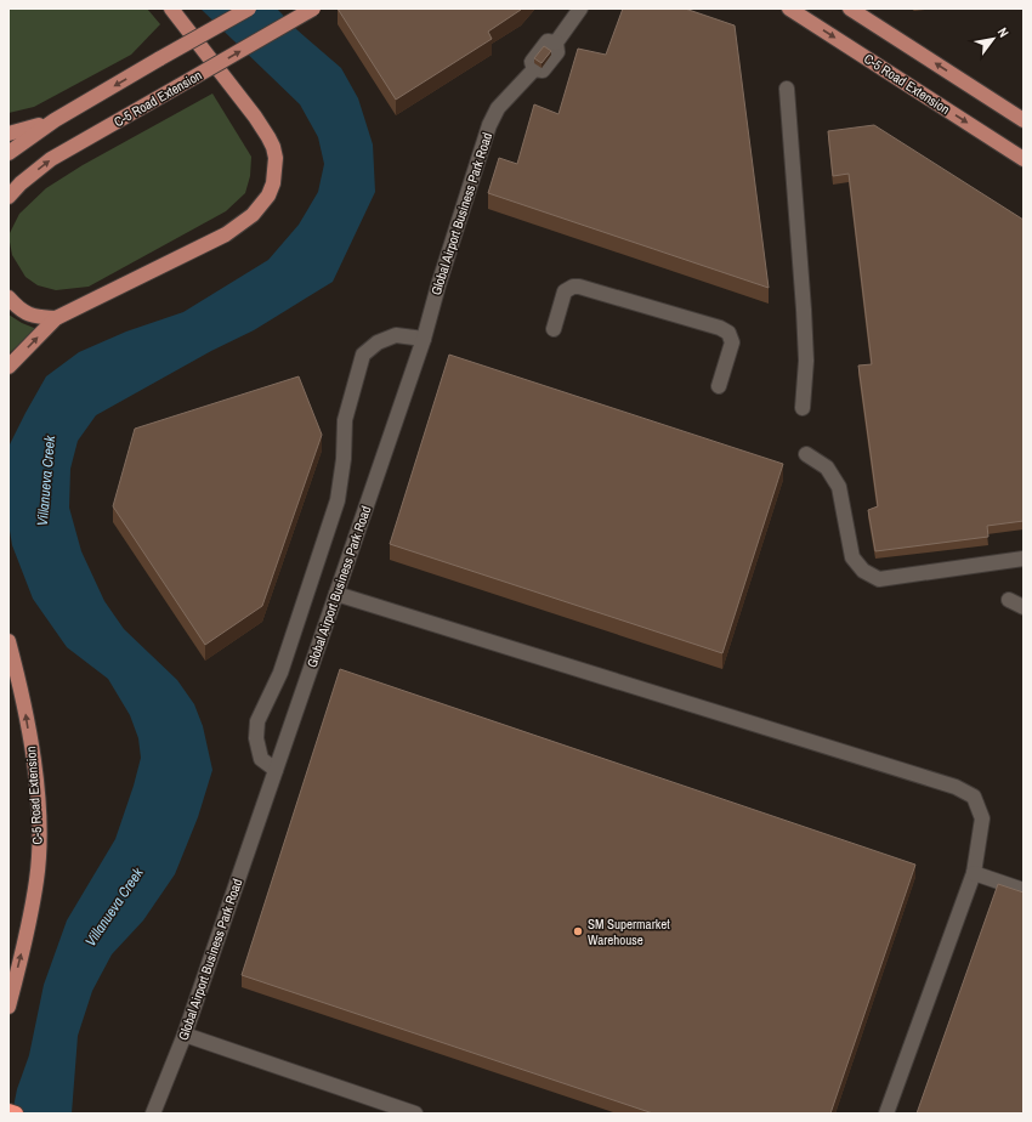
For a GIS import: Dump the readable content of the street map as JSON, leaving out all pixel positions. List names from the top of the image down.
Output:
{
  "streets": {
    "main road": ["C-5 Road Extension"],
    "street": ["Global Airport Business Park Road"]
  },
  "water": ["Villanueva Creek"],
  "places": ["SM Supermarket Warehouse"],
  "north": "top right"
}
